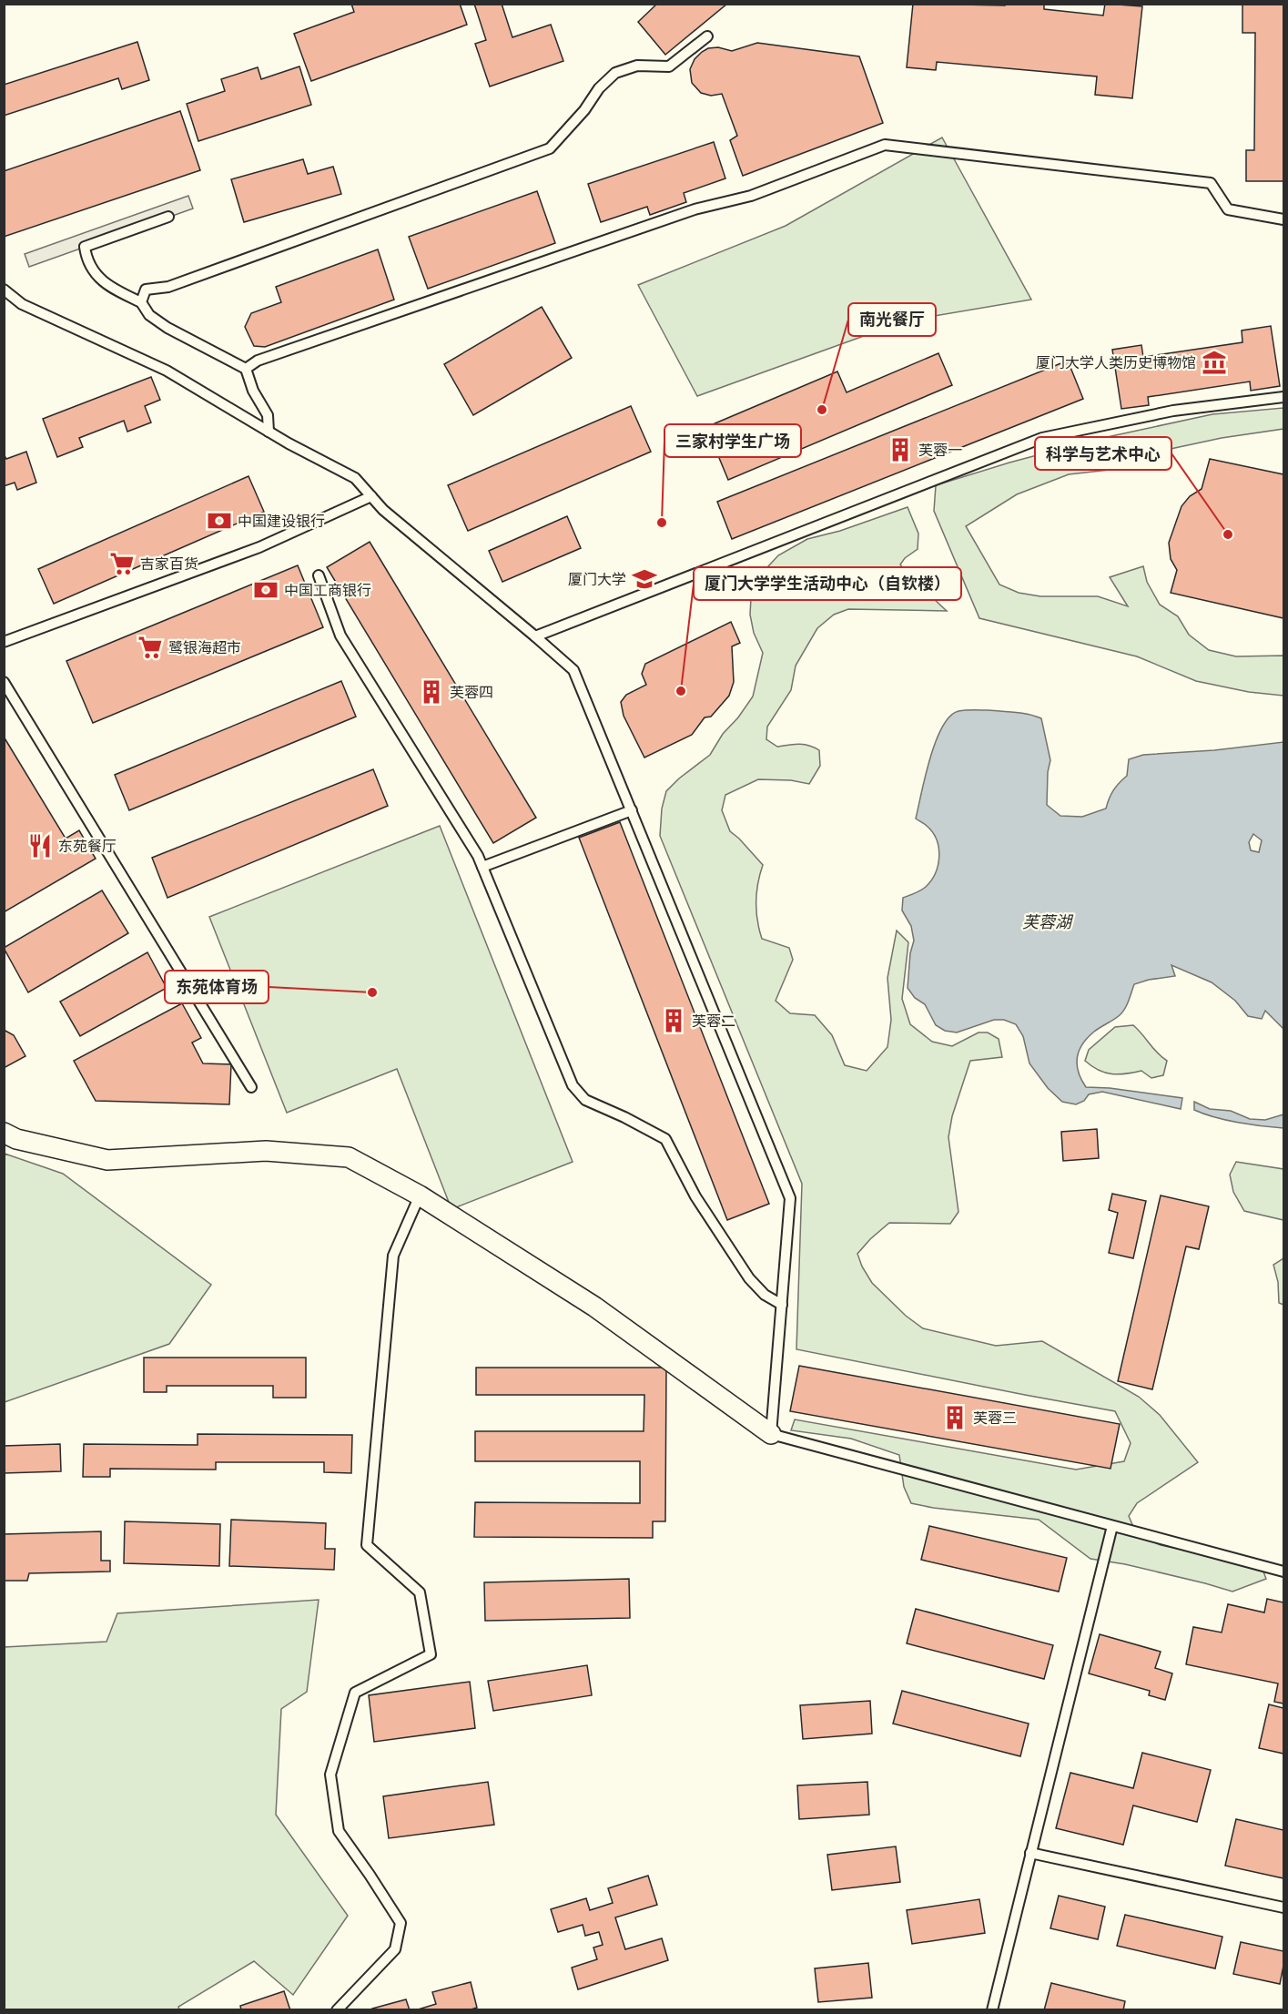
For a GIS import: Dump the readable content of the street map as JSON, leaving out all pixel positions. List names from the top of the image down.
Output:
{
  "water": ["芙蓉湖"],
  "places": {
    "museum": ["厦门大学人类历史博物馆"],
    "other": [
      "南光餐厅",
      "三家村学生广场",
      "科学与艺术中心",
      "厦门大学学生活动中心（自钦楼）",
      "东苑体育场"
    ],
    "building": [
      "芙蓉一",
      "芙蓉四",
      "芙蓉二",
      "芙蓉三"
    ],
    "bank": ["中国建设银行", "中国工商银行"],
    "supermarket": ["吉家百货", "鹭银海超市"],
    "school or university": ["厦门大学"],
    "restaurant": ["东苑餐厅"]
  }
}
